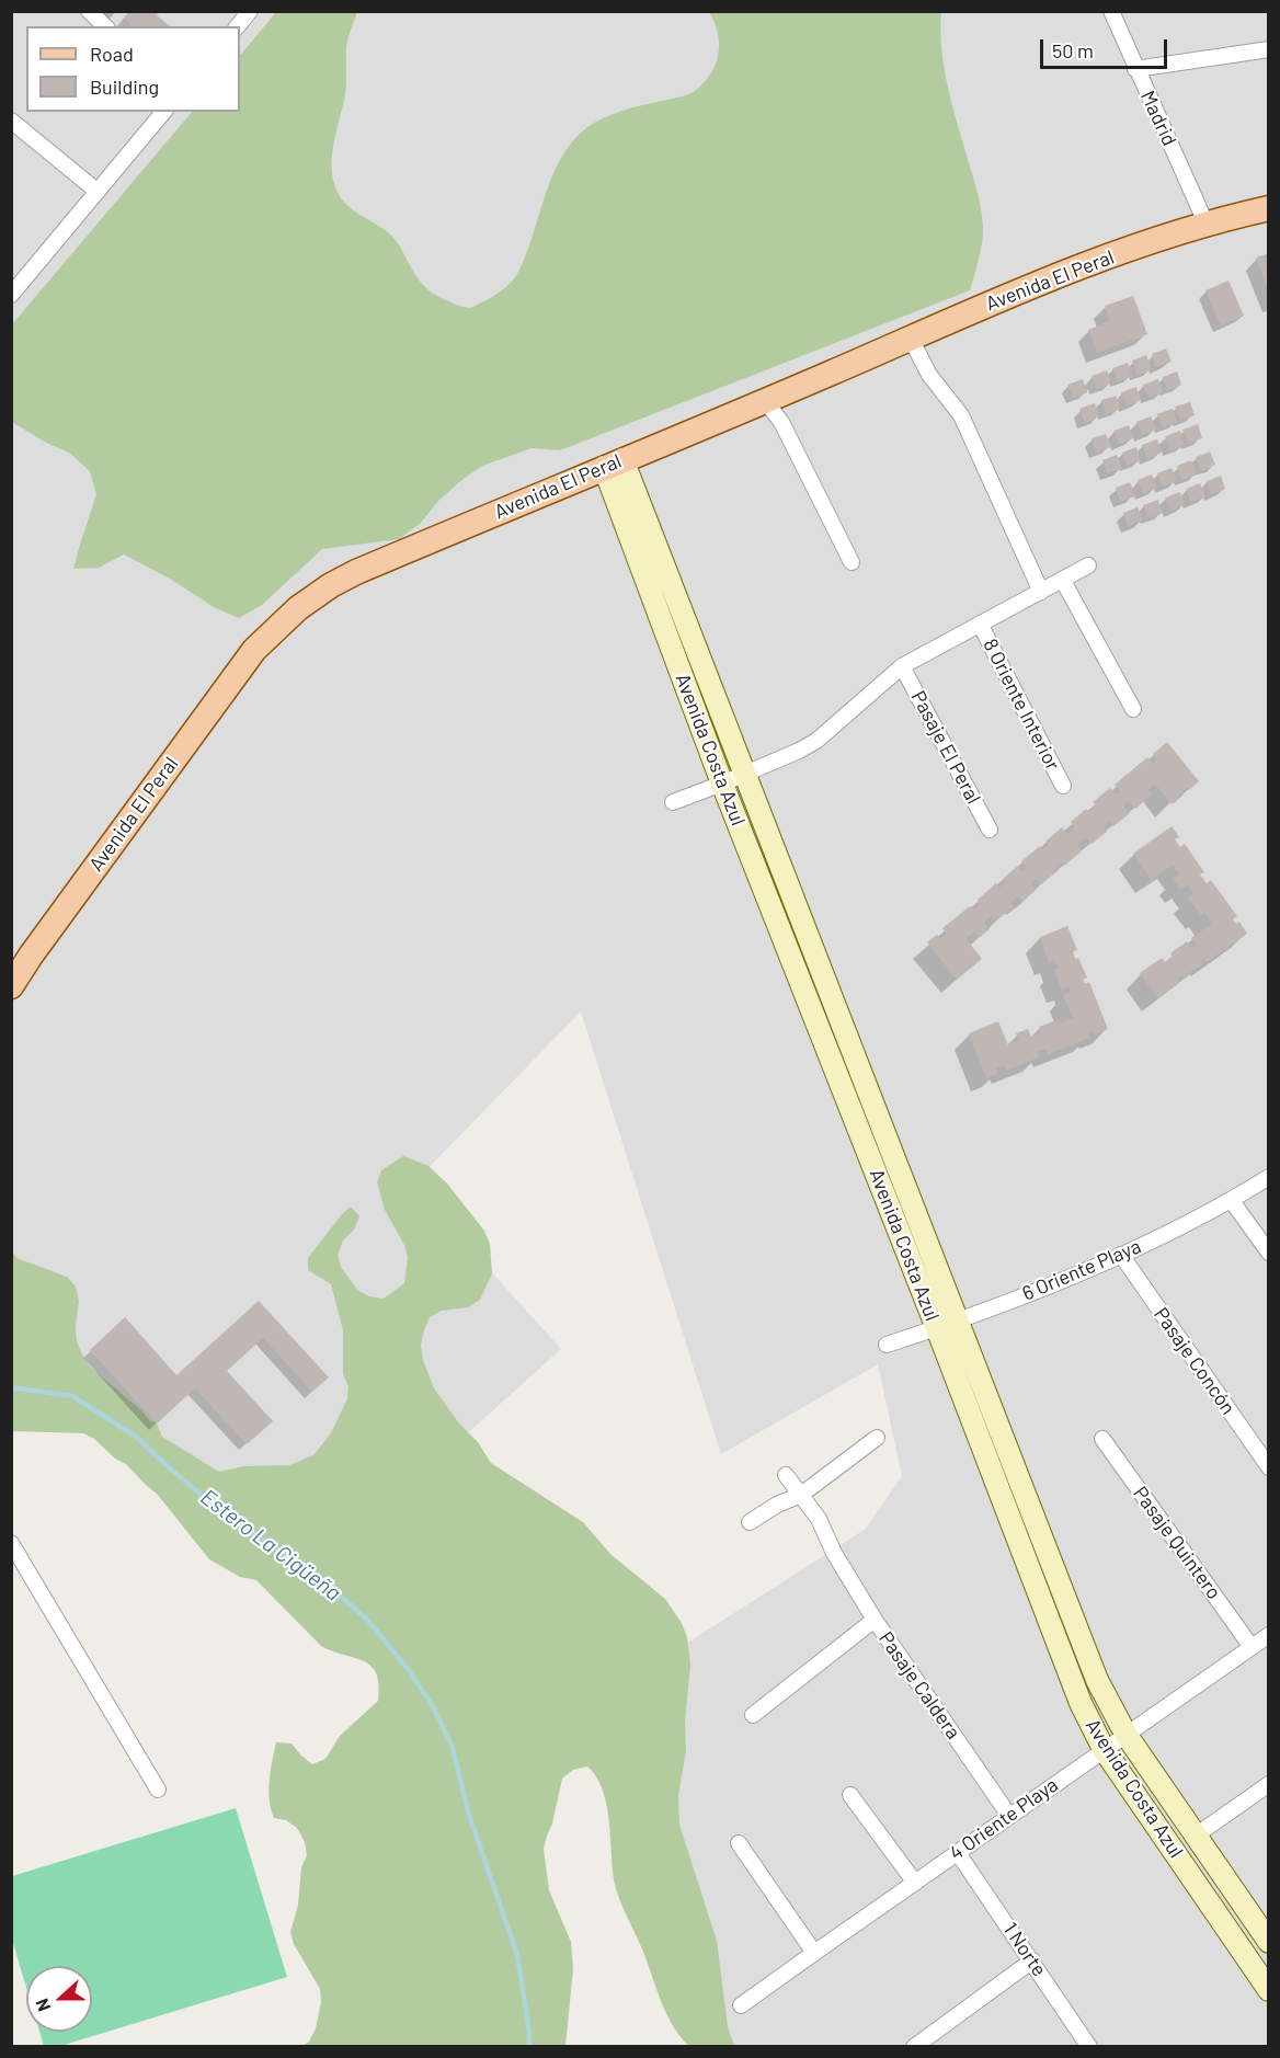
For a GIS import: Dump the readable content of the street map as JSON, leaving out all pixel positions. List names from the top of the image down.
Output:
{
  "streets": {
    "main road": ["Avenida El Peral"],
    "street": [
      "Madrid",
      "8 Oriente Interior",
      "Pasaje El Peral",
      "Avenida Costa Azul",
      "6 Oriente Playa",
      "Pasaje Concón",
      "Pasaje Quintero",
      "Pasaje Caldera",
      "4 Oriente Playa",
      "1 Norte"
    ]
  },
  "crossings": [
    ["Madrid", "Avenida El Peral"],
    ["Avenida El Peral", "Avenida Costa Azul"],
    ["Avenida Costa Azul", "6 Oriente Playa"],
    ["Avenida Costa Azul", "4 Oriente Playa"],
    ["6 Oriente Playa", "Pasaje Concón"],
    ["Pasaje Quintero", "4 Oriente Playa"],
    ["Pasaje Caldera", "4 Oriente Playa"],
    ["4 Oriente Playa", "1 Norte"]
  ],
  "water": ["Estero La Cigüeña"],
  "legend": ["Road", "Building"],
  "scale_bar": "50 m",
  "north": "left"
}
